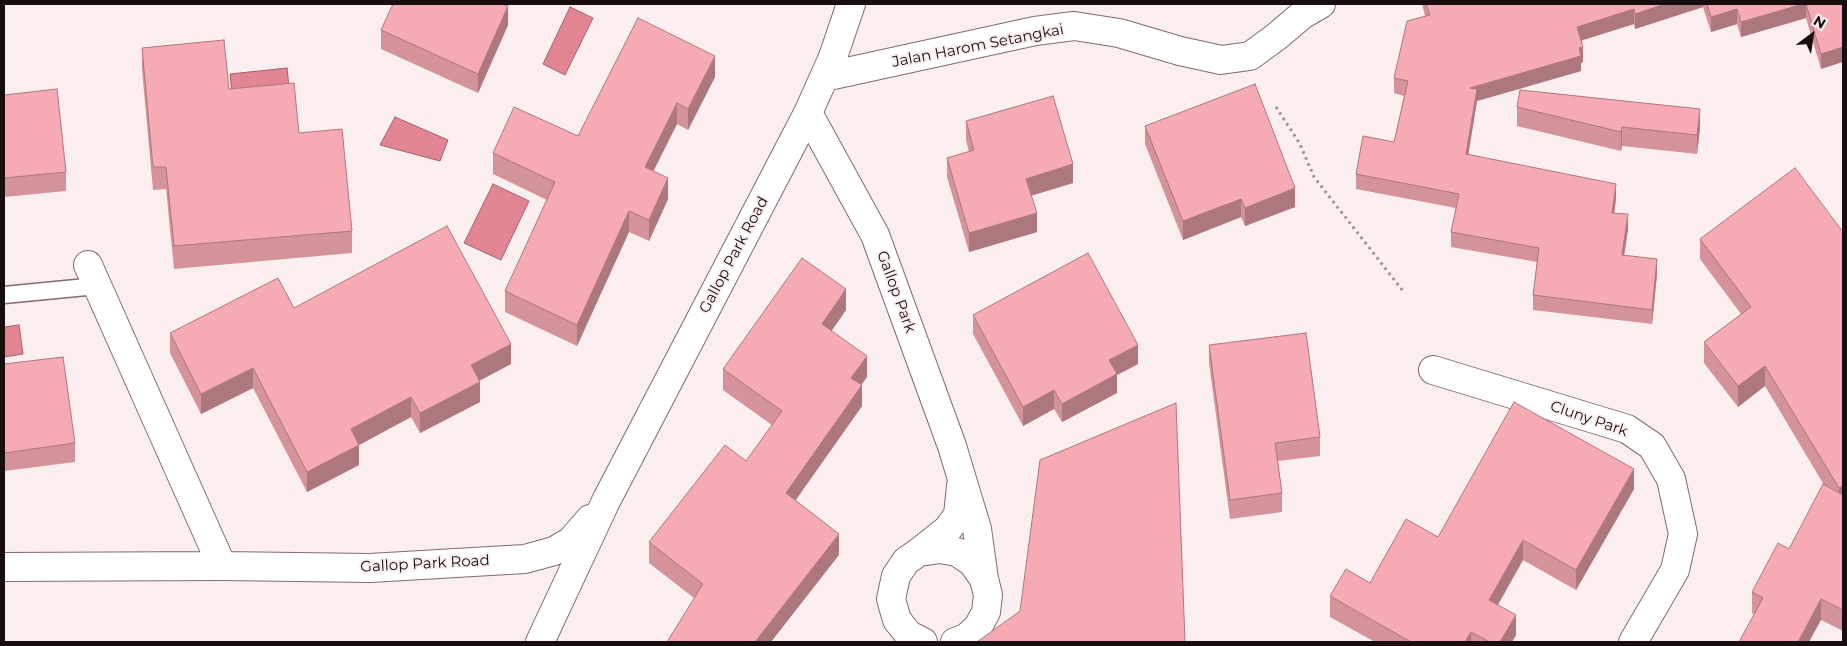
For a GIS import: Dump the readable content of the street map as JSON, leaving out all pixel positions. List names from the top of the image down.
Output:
{
  "streets": {
    "street": [
      "Jalan Harom Setangkai",
      "Gallop Park Road",
      "Gallop Park",
      "Cluny Park"
    ]
  },
  "crossings": [
    ["Jalan Harom Setangkai", "Gallop Park Road"],
    ["Gallop Park Road", "Gallop Park"]
  ],
  "north": "top right"
}
